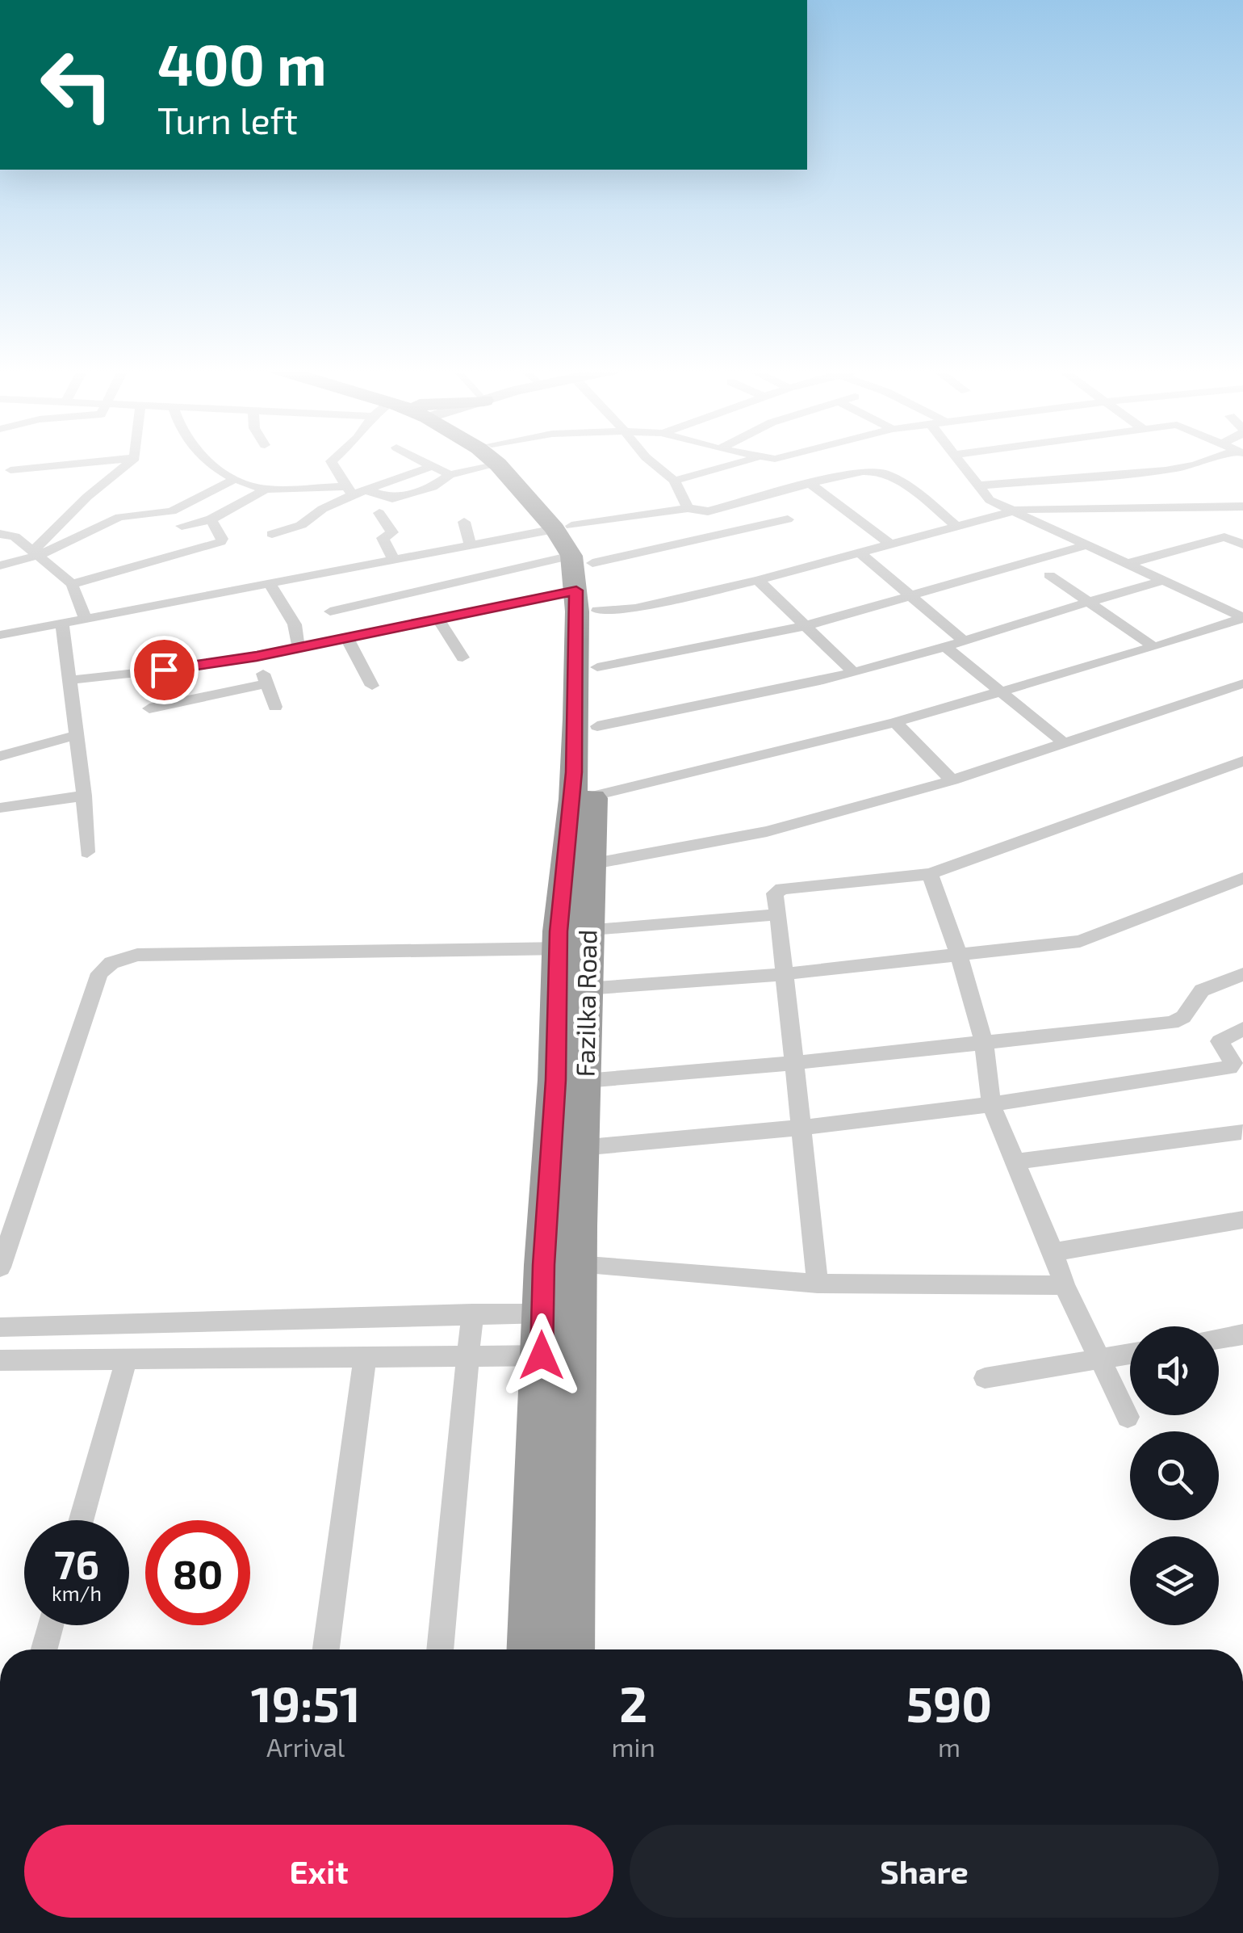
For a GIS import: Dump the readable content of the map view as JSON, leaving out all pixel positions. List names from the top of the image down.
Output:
{
  "streets": {
    "highway": ["Fazilka Road"]
  },
  "page": {
    "turn": ["400 m", "Turn left"],
    "speed": "76 km/h",
    "limit": "80",
    "eta": [
      "19:51",
      "Arrival",
      "2",
      "min",
      "590",
      "m"
    ],
    "buttons": ["Exit", "Share"]
  }
}
